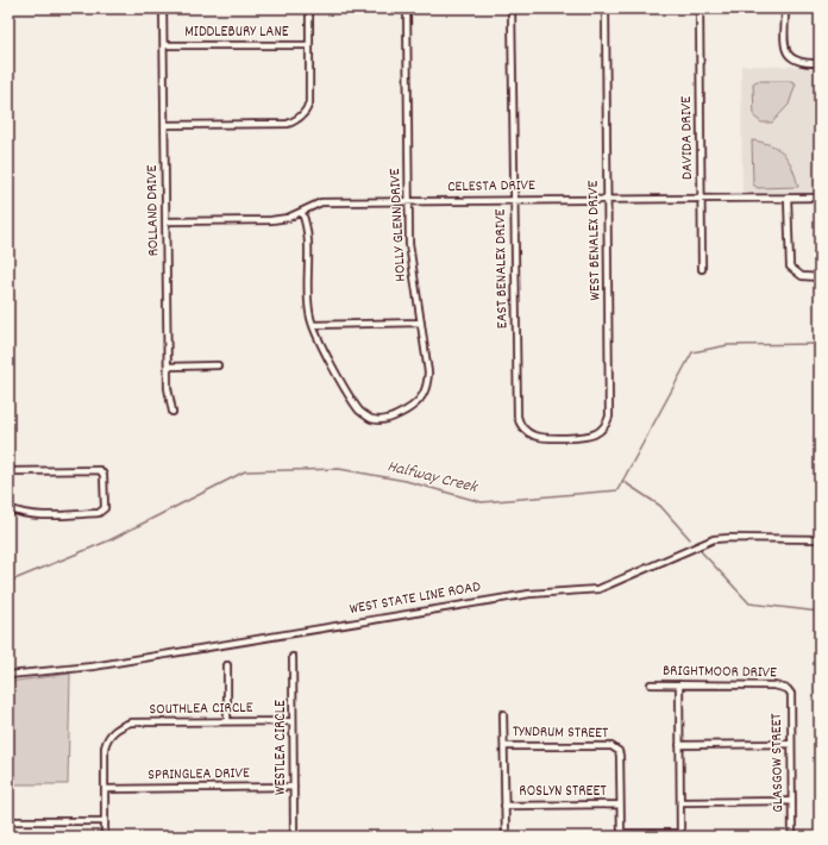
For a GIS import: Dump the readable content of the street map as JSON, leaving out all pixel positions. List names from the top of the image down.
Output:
{
  "streets": {
    "street": [
      "MIDDLEBURY LANE",
      "DAVIDA DRIVE",
      "CELESTA DRIVE",
      "ROLLAND DRIVE",
      "HOLLY GLENN DRIVE",
      "WEST BENALEX DRIVE",
      "EAST BENALEX DRIVE",
      "WEST STATE LINE ROAD",
      "BRIGHTMOOR DRIVE",
      "SOUTHLEA CIRCLE",
      "TYNDRUM STREET",
      "WESTLEA CIRCLE",
      "GLASGOW STREET",
      "SPRINGLEA DRIVE",
      "ROSLYN STREET"
    ]
  },
  "crossings": [
    ["MIDDLEBURY LANE", "ROLLAND DRIVE"],
    ["DAVIDA DRIVE", "CELESTA DRIVE"],
    ["CELESTA DRIVE", "ROLLAND DRIVE"],
    ["CELESTA DRIVE", "HOLLY GLENN DRIVE"],
    ["CELESTA DRIVE", "WEST BENALEX DRIVE"],
    ["CELESTA DRIVE", "EAST BENALEX DRIVE"],
    ["WEST BENALEX DRIVE", "EAST BENALEX DRIVE"],
    ["BRIGHTMOOR DRIVE", "GLASGOW STREET"],
    ["SOUTHLEA CIRCLE", "WESTLEA CIRCLE"],
    ["SOUTHLEA CIRCLE", "SPRINGLEA DRIVE"],
    ["TYNDRUM STREET", "ROSLYN STREET"],
    ["WESTLEA CIRCLE", "SPRINGLEA DRIVE"]
  ],
  "water": ["Halfway Creek"]
}
